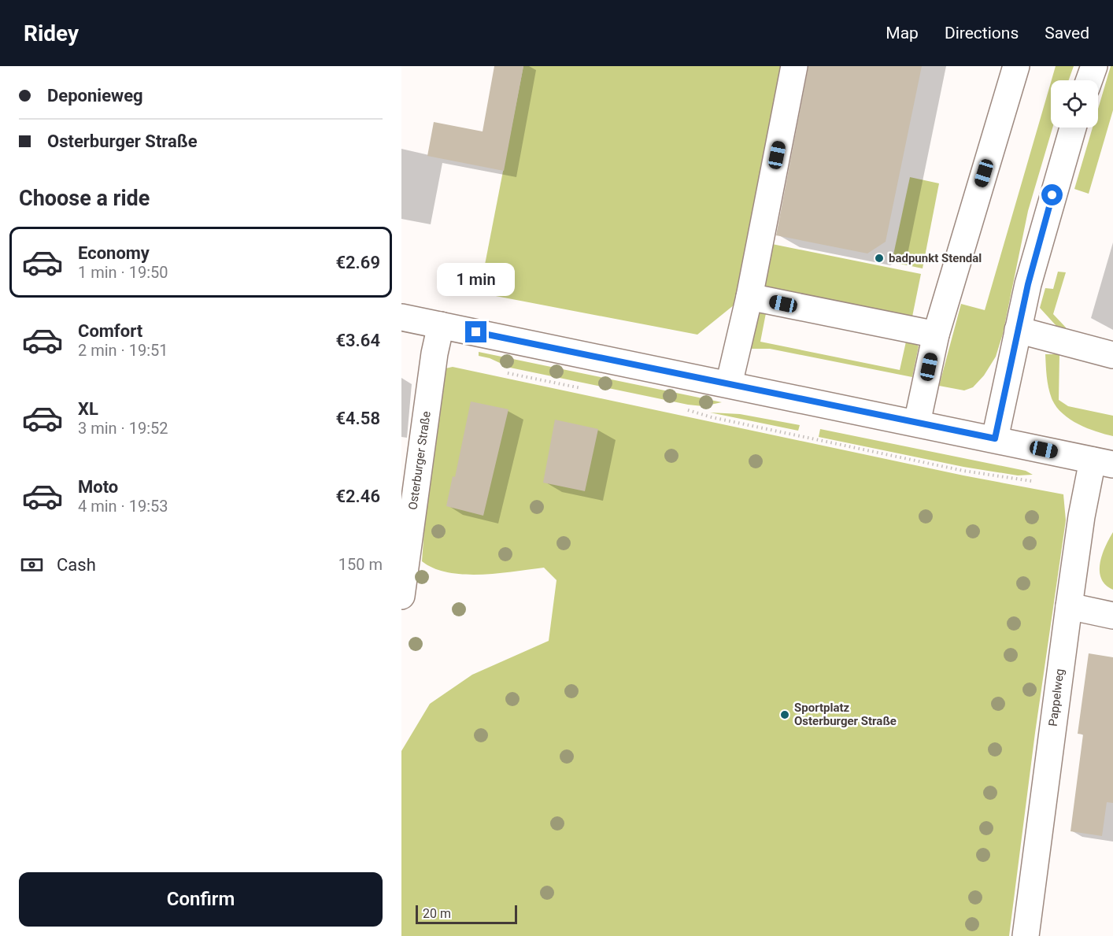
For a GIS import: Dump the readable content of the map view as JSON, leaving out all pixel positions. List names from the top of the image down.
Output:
{
  "streets": {
    "street": ["Osterburger Straße", "Pappelweg"]
  },
  "places": ["badpunkt Stendal", "Sportplatz Osterburger Straße"],
  "scale_bar": "20 m",
  "page": {
    "header": "Ridey",
    "nav": ["Map", "Directions", "Saved"],
    "banner": ["Deponieweg", "Osterburger Straße"],
    "heading": "Choose a ride",
    "list": [
      {
        "name": "Economy",
        "note": "1 min · 19:50",
        "value": "€2.69"
      },
      {
        "name": "Comfort",
        "note": "2 min · 19:51",
        "value": "€3.64"
      },
      {
        "name": "XL",
        "note": "3 min · 19:52",
        "value": "€4.58"
      },
      {
        "name": "Moto",
        "note": "4 min · 19:53",
        "value": "€2.46"
      }
    ],
    "bubble": "1 min",
    "pay": ["Cash", "150 m"],
    "buttons": "Confirm",
    "scale": "20 m"
  }
}
